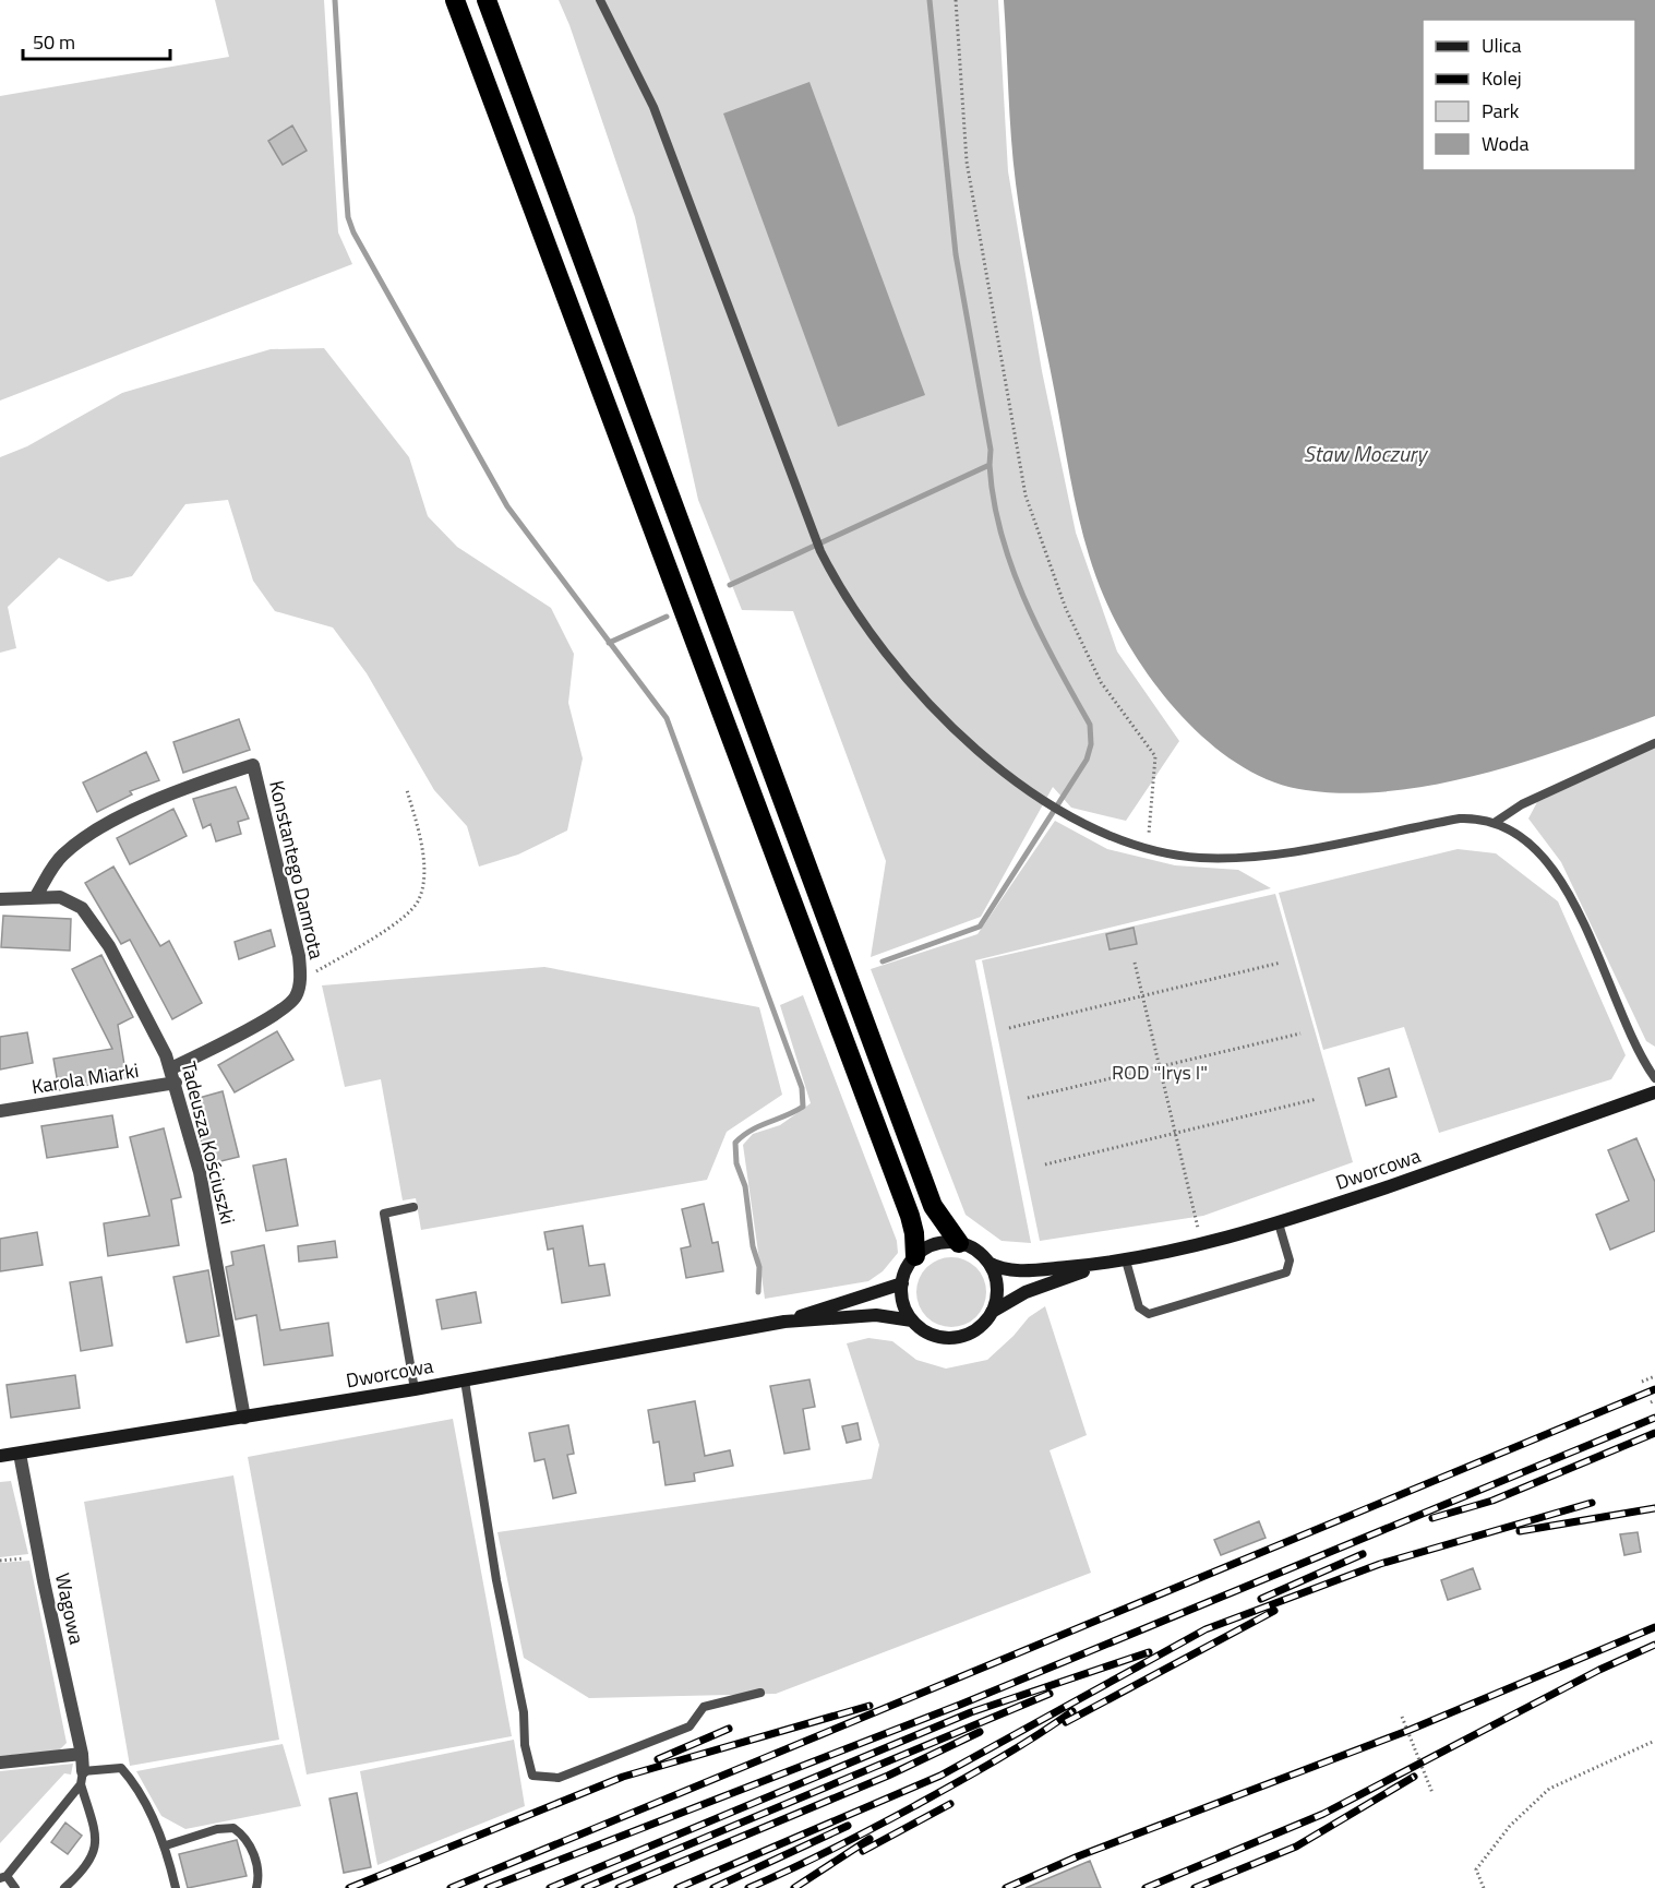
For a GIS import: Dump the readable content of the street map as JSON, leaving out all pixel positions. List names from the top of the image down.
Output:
{
  "streets": {
    "main road": ["Dworcowa"],
    "street": [
      "Konstantego Damrota",
      "Karola Miarki",
      "Tadeusza Kościuszki",
      "Wagowa"
    ]
  },
  "crossings": [
    ["Konstantego Damrota", "Tadeusza Kościuszki"],
    ["Karola Miarki", "Tadeusza Kościuszki"],
    ["Tadeusza Kościuszki", "Dworcowa"],
    ["Dworcowa", "Wagowa"]
  ],
  "water": ["Staw Moczury"],
  "parks": ["ROD \"Irys I\""],
  "legend": [
    "Ulica",
    "Kolej",
    "Park",
    "Woda"
  ],
  "scale_bar": "50 m"
}
